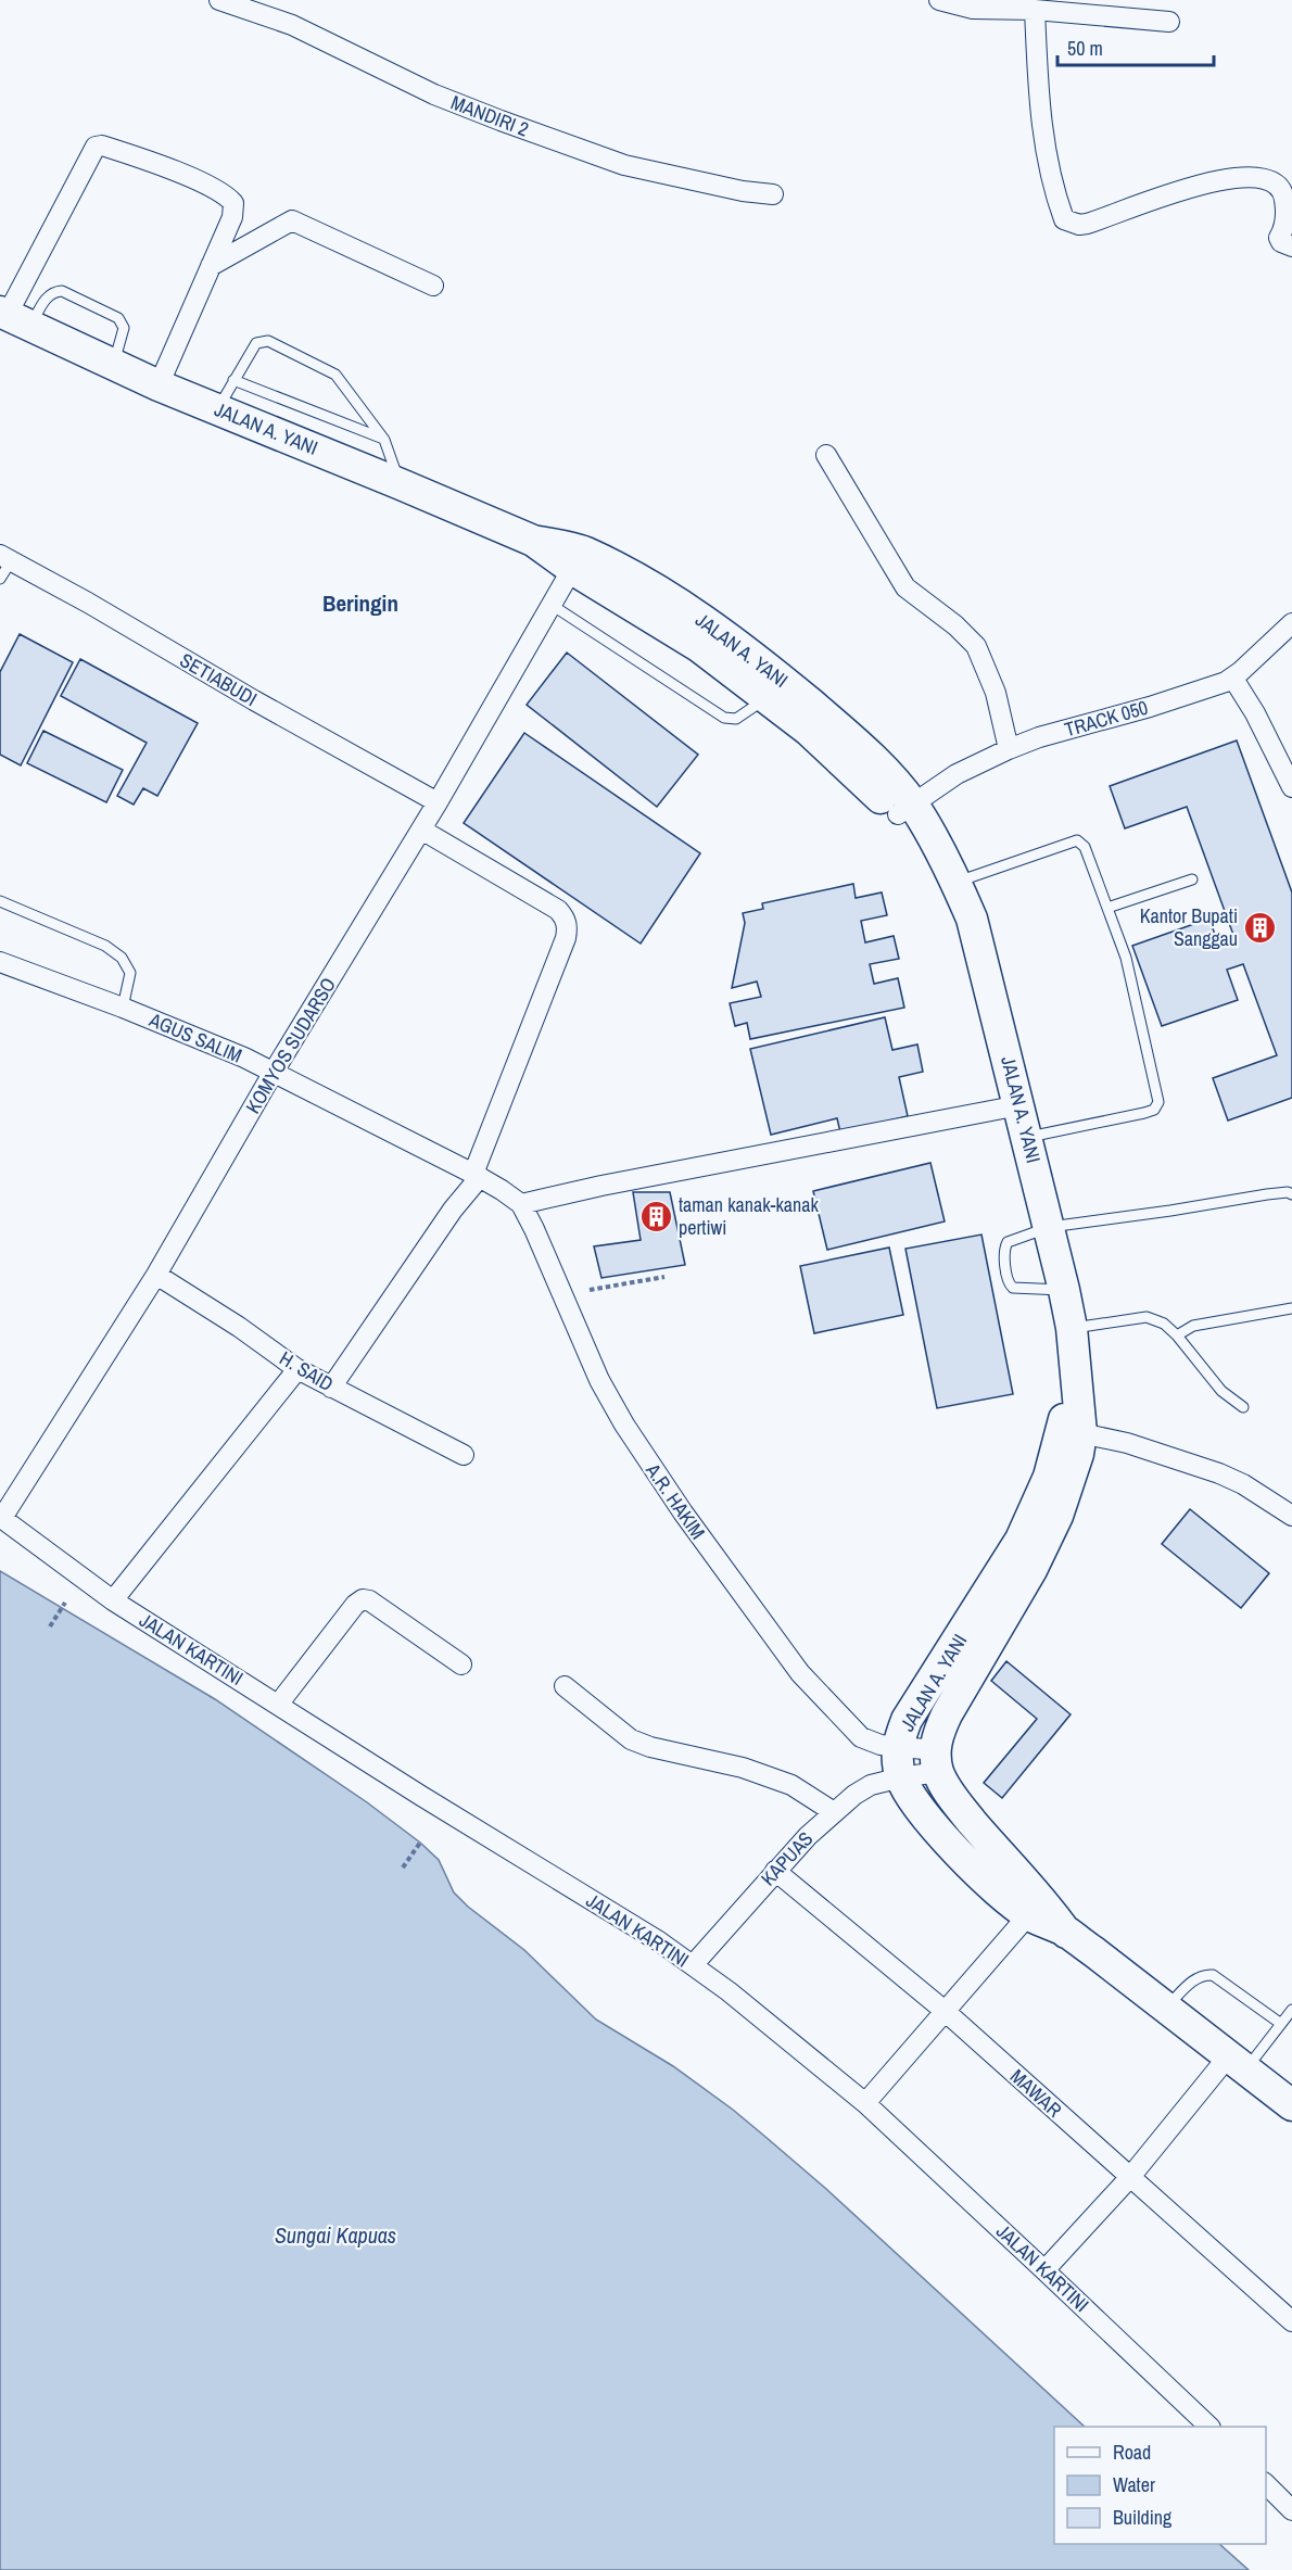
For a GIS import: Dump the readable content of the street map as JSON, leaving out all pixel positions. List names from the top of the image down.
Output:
{
  "streets": {
    "highway": ["JALAN A. YANI"],
    "street": [
      "MANDIRI 2",
      "SETIABUDI",
      "TRACK 050",
      "AGUS SALIM",
      "KOMYOS SUDARSO",
      "H. SAID",
      "A.R. HAKIM",
      "JALAN KARTINI",
      "KAPUAS",
      "MAWAR"
    ]
  },
  "crossings": [
    ["JALAN A. YANI", "TRACK 050"],
    ["JALAN A. YANI", "KOMYOS SUDARSO"],
    ["JALAN A. YANI", "A.R. HAKIM"],
    ["JALAN A. YANI", "KAPUAS"],
    ["SETIABUDI", "KOMYOS SUDARSO"],
    ["AGUS SALIM", "KOMYOS SUDARSO"],
    ["AGUS SALIM", "A.R. HAKIM"],
    ["KOMYOS SUDARSO", "H. SAID"],
    ["KOMYOS SUDARSO", "JALAN KARTINI"],
    ["A.R. HAKIM", "KAPUAS"],
    ["JALAN KARTINI", "KAPUAS"],
    ["KAPUAS", "MAWAR"]
  ],
  "districts": ["Beringin"],
  "water": ["Sungai Kapuas"],
  "places": {
    "building": ["Kantor Bupati Sanggau", "taman kanak-kanak pertiwi"]
  },
  "legend": ["Road", "Water", "Building"],
  "scale_bar": "50 m"
}
